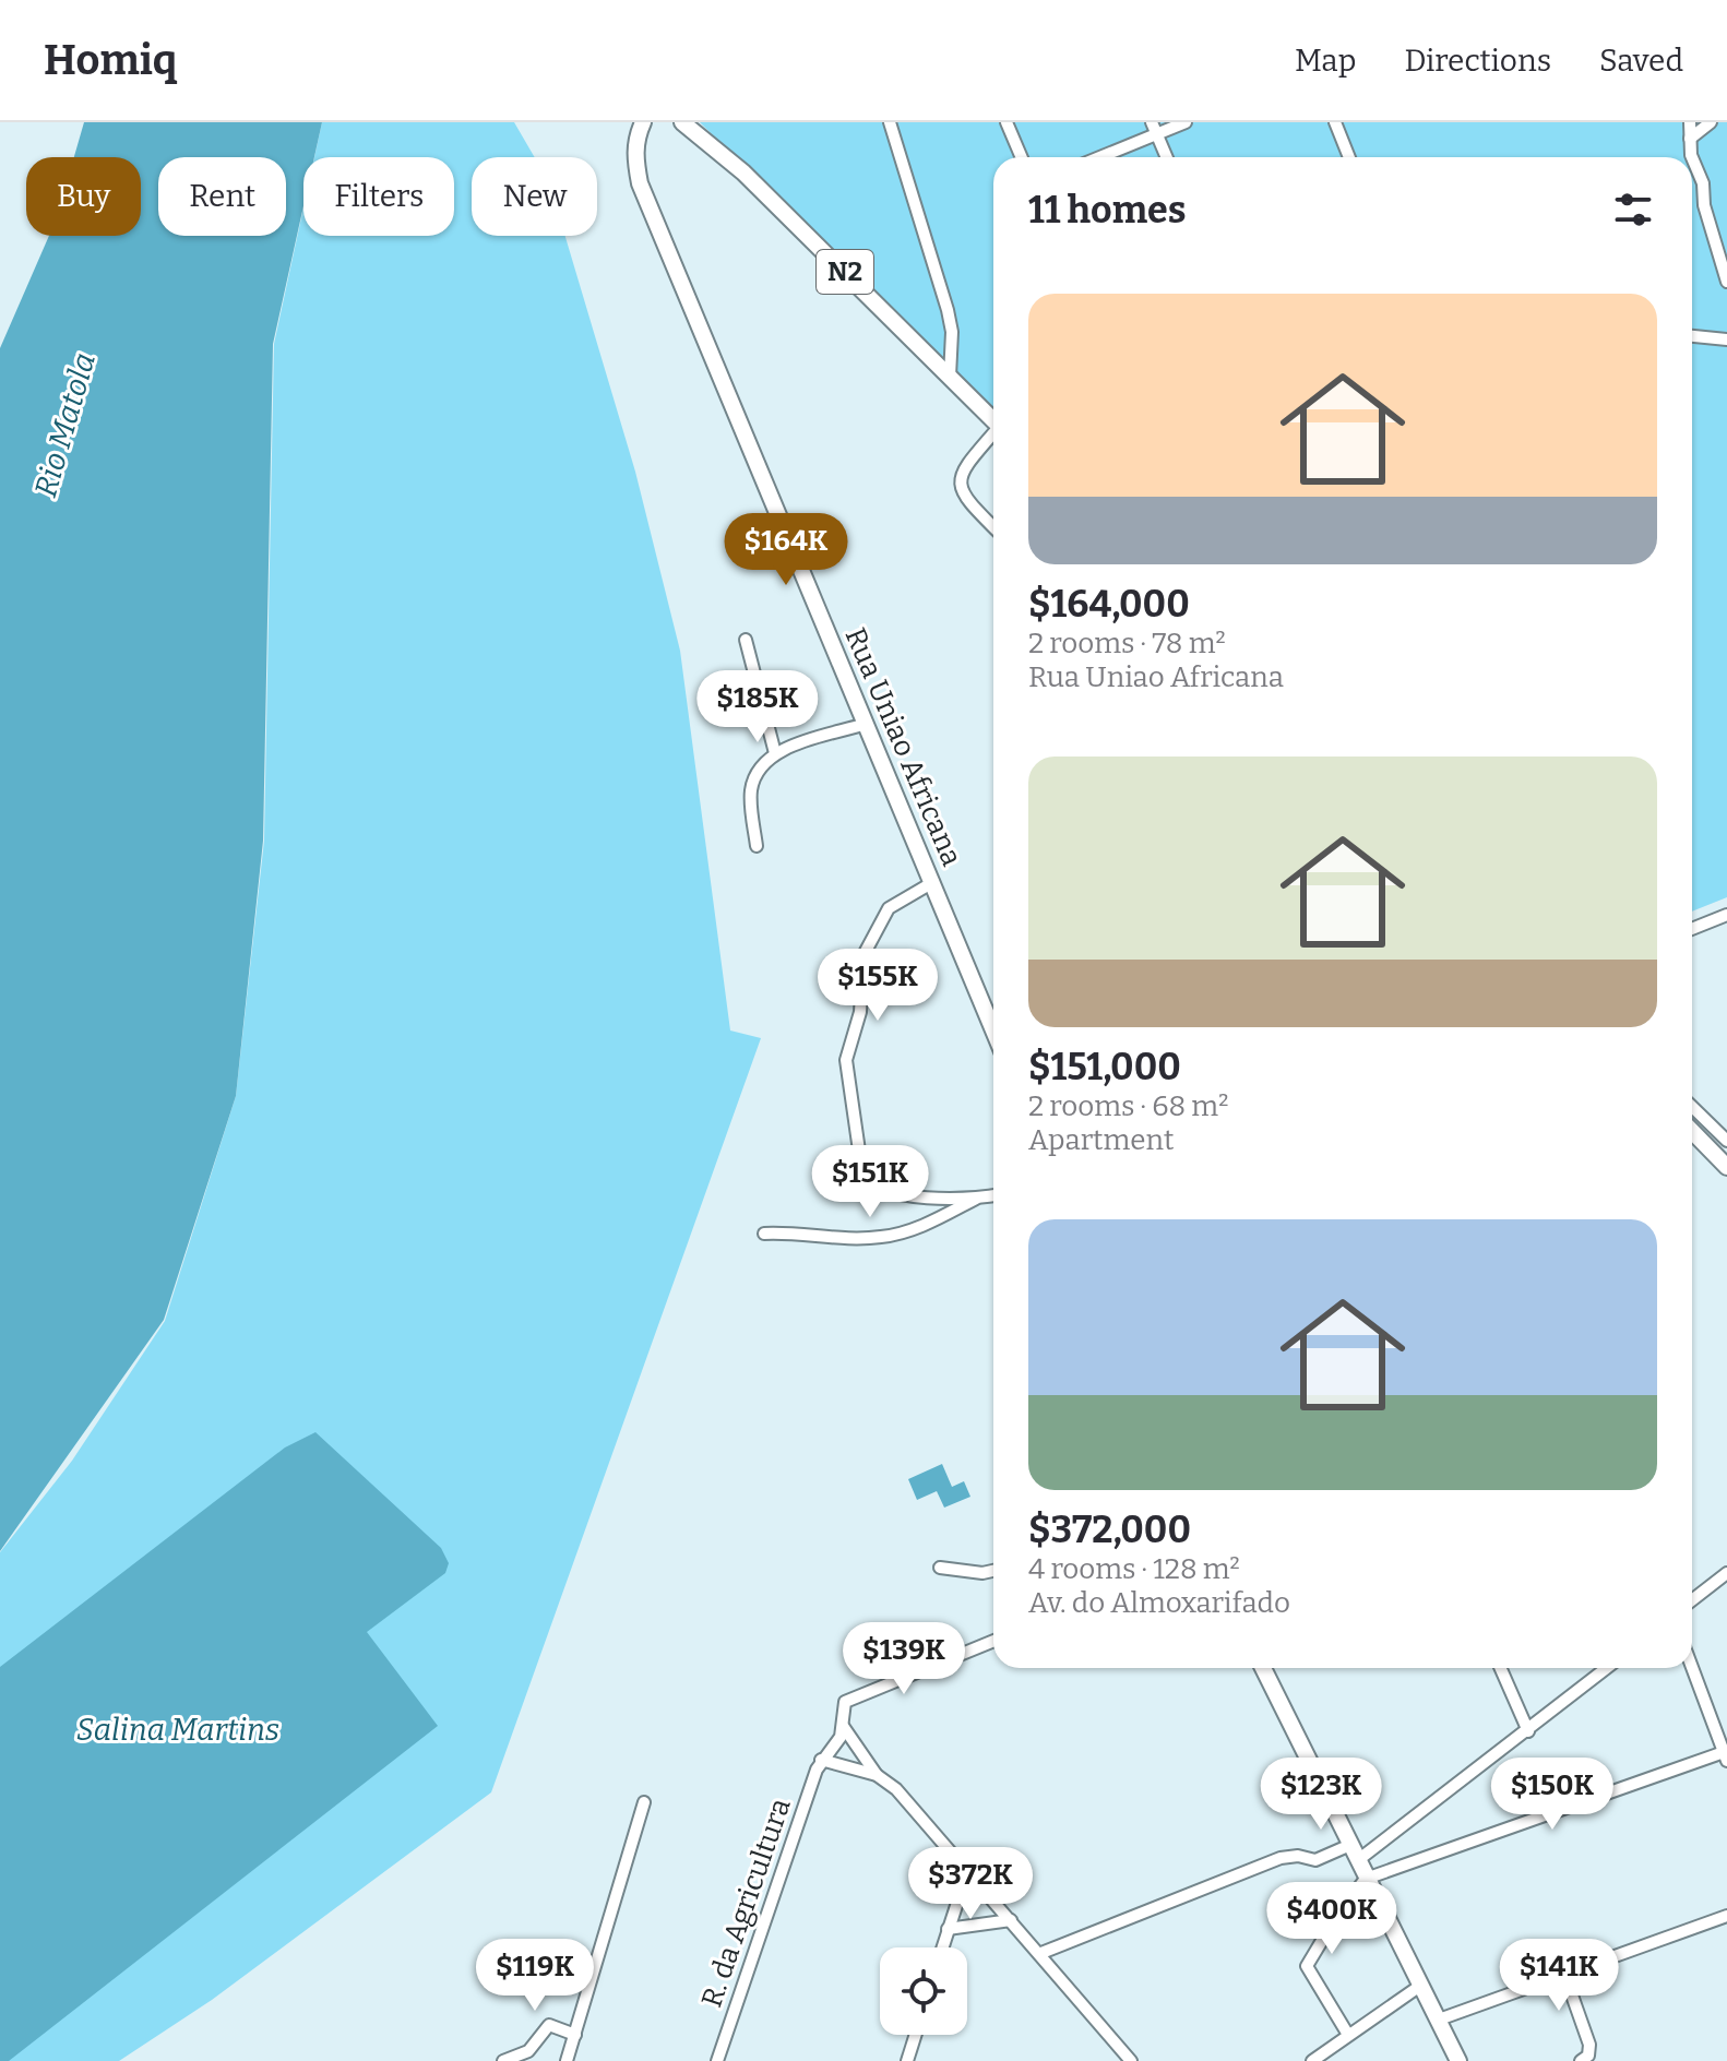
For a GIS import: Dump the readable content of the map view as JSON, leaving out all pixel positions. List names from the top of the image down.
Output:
{
  "streets": {
    "main road": ["N2", "Rua Uniao Africana"],
    "street": ["R. da Agricultura"]
  },
  "water": ["Rio Matola", "Salina Martins"],
  "page": {
    "header": "Homiq",
    "nav": ["Map", "Directions", "Saved"],
    "chip": [
      "Buy",
      "Rent",
      "Filters",
      "New"
    ],
    "heading": "11 homes",
    "list": [
      {
        "name": "$164,000",
        "note": "2 rooms · 78 m² · Rua Uniao Africana"
      },
      {
        "name": "$151,000",
        "note": "2 rooms · 68 m² · Apartment"
      },
      {
        "name": "$372,000",
        "note": "4 rooms · 128 m² · Av. do Almoxarifado"
      }
    ],
    "price": [
      "$164K",
      "$185K",
      "$155K",
      "$151K",
      "$139K",
      "$123K",
      "$150K",
      "$372K",
      "$400K",
      "$119K",
      "$141K"
    ]
  }
}
